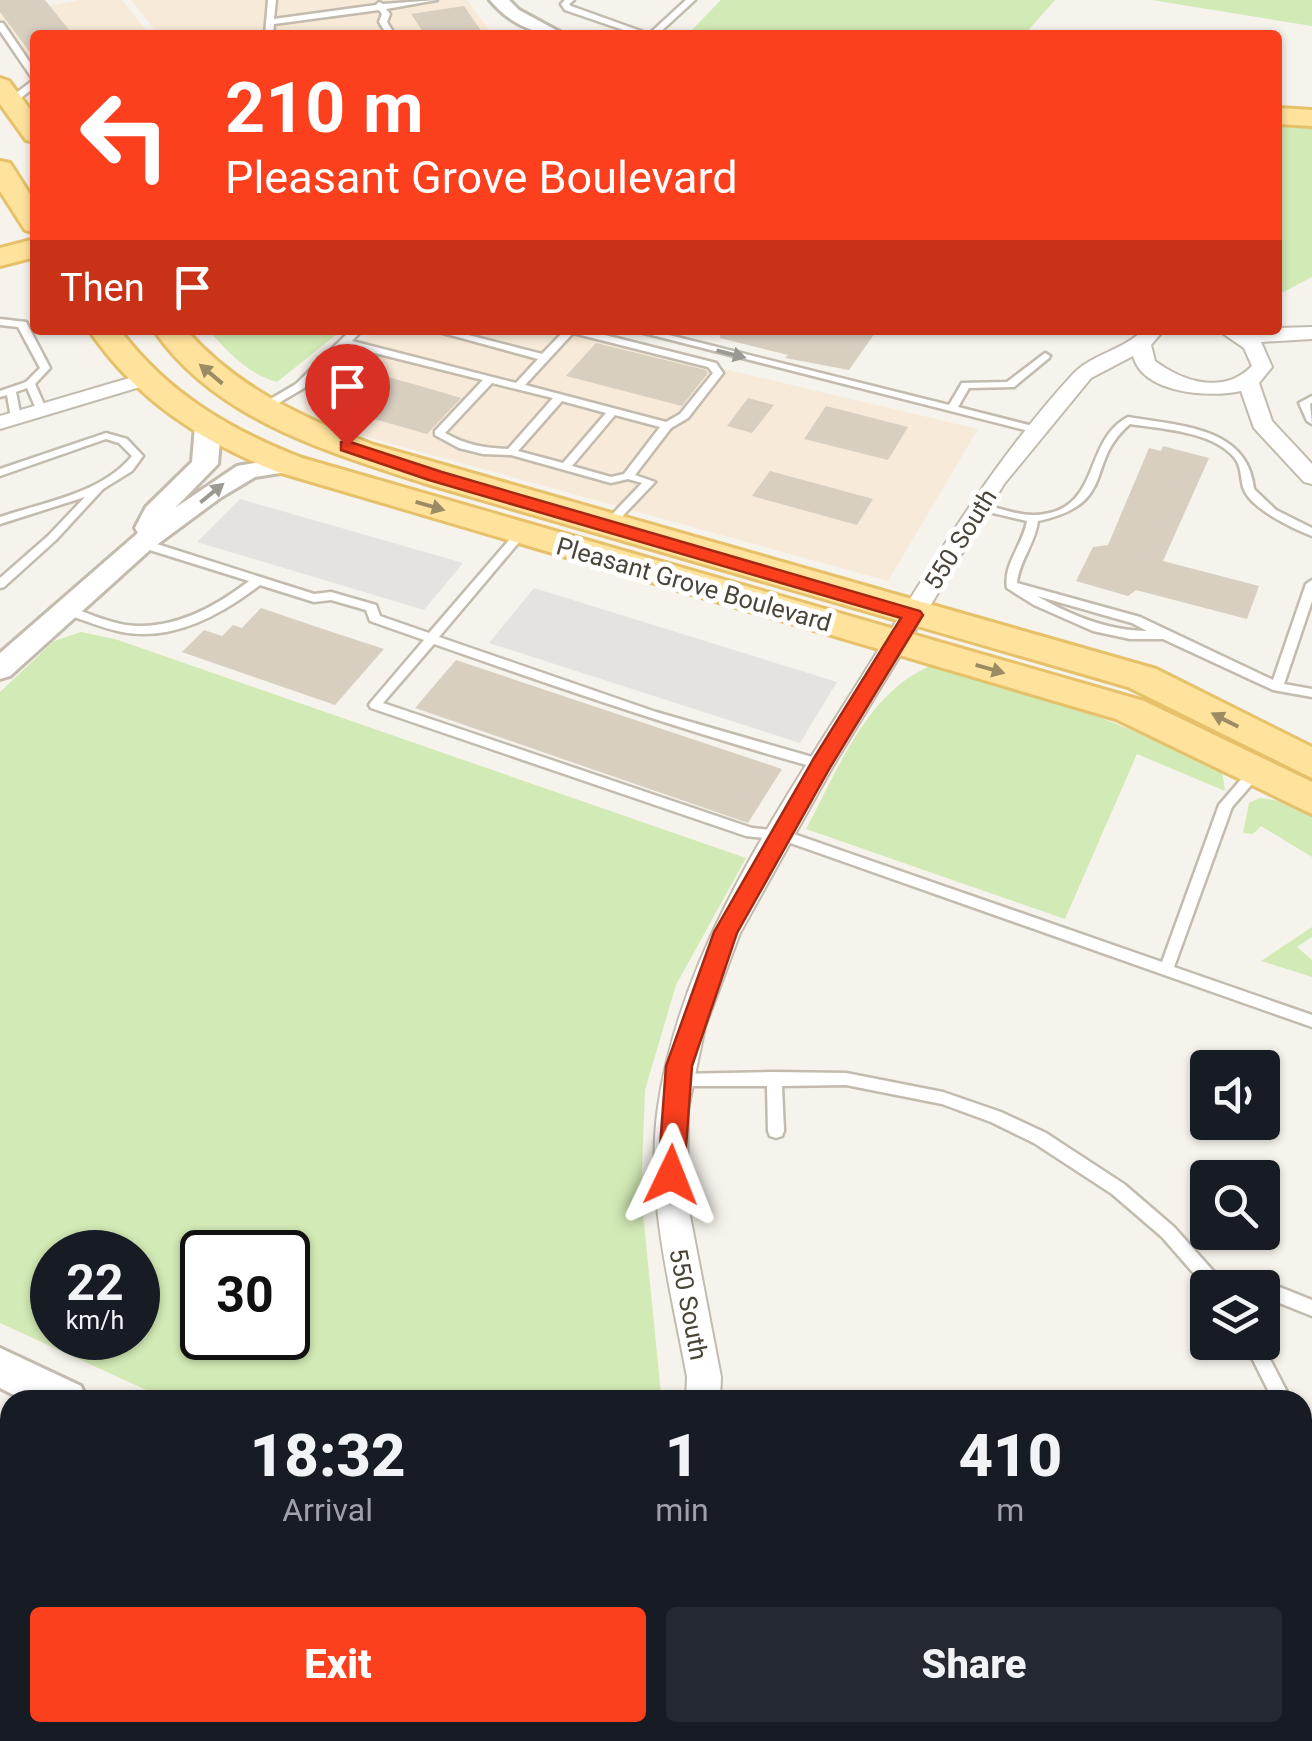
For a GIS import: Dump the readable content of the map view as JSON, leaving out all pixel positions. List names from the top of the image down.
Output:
{
  "streets": {
    "main road": ["Pleasant Grove Boulevard"],
    "street": ["550 South"]
  },
  "crossings": [
    ["550 South", "Pleasant Grove Boulevard"]
  ],
  "page": {
    "turn": ["210 m", "Pleasant Grove Boulevard"],
    "then": "Then",
    "speed": "22 km/h",
    "limit": "30",
    "eta": [
      "18:32",
      "Arrival",
      "1",
      "min",
      "410",
      "m"
    ],
    "buttons": ["Exit", "Share"]
  }
}
